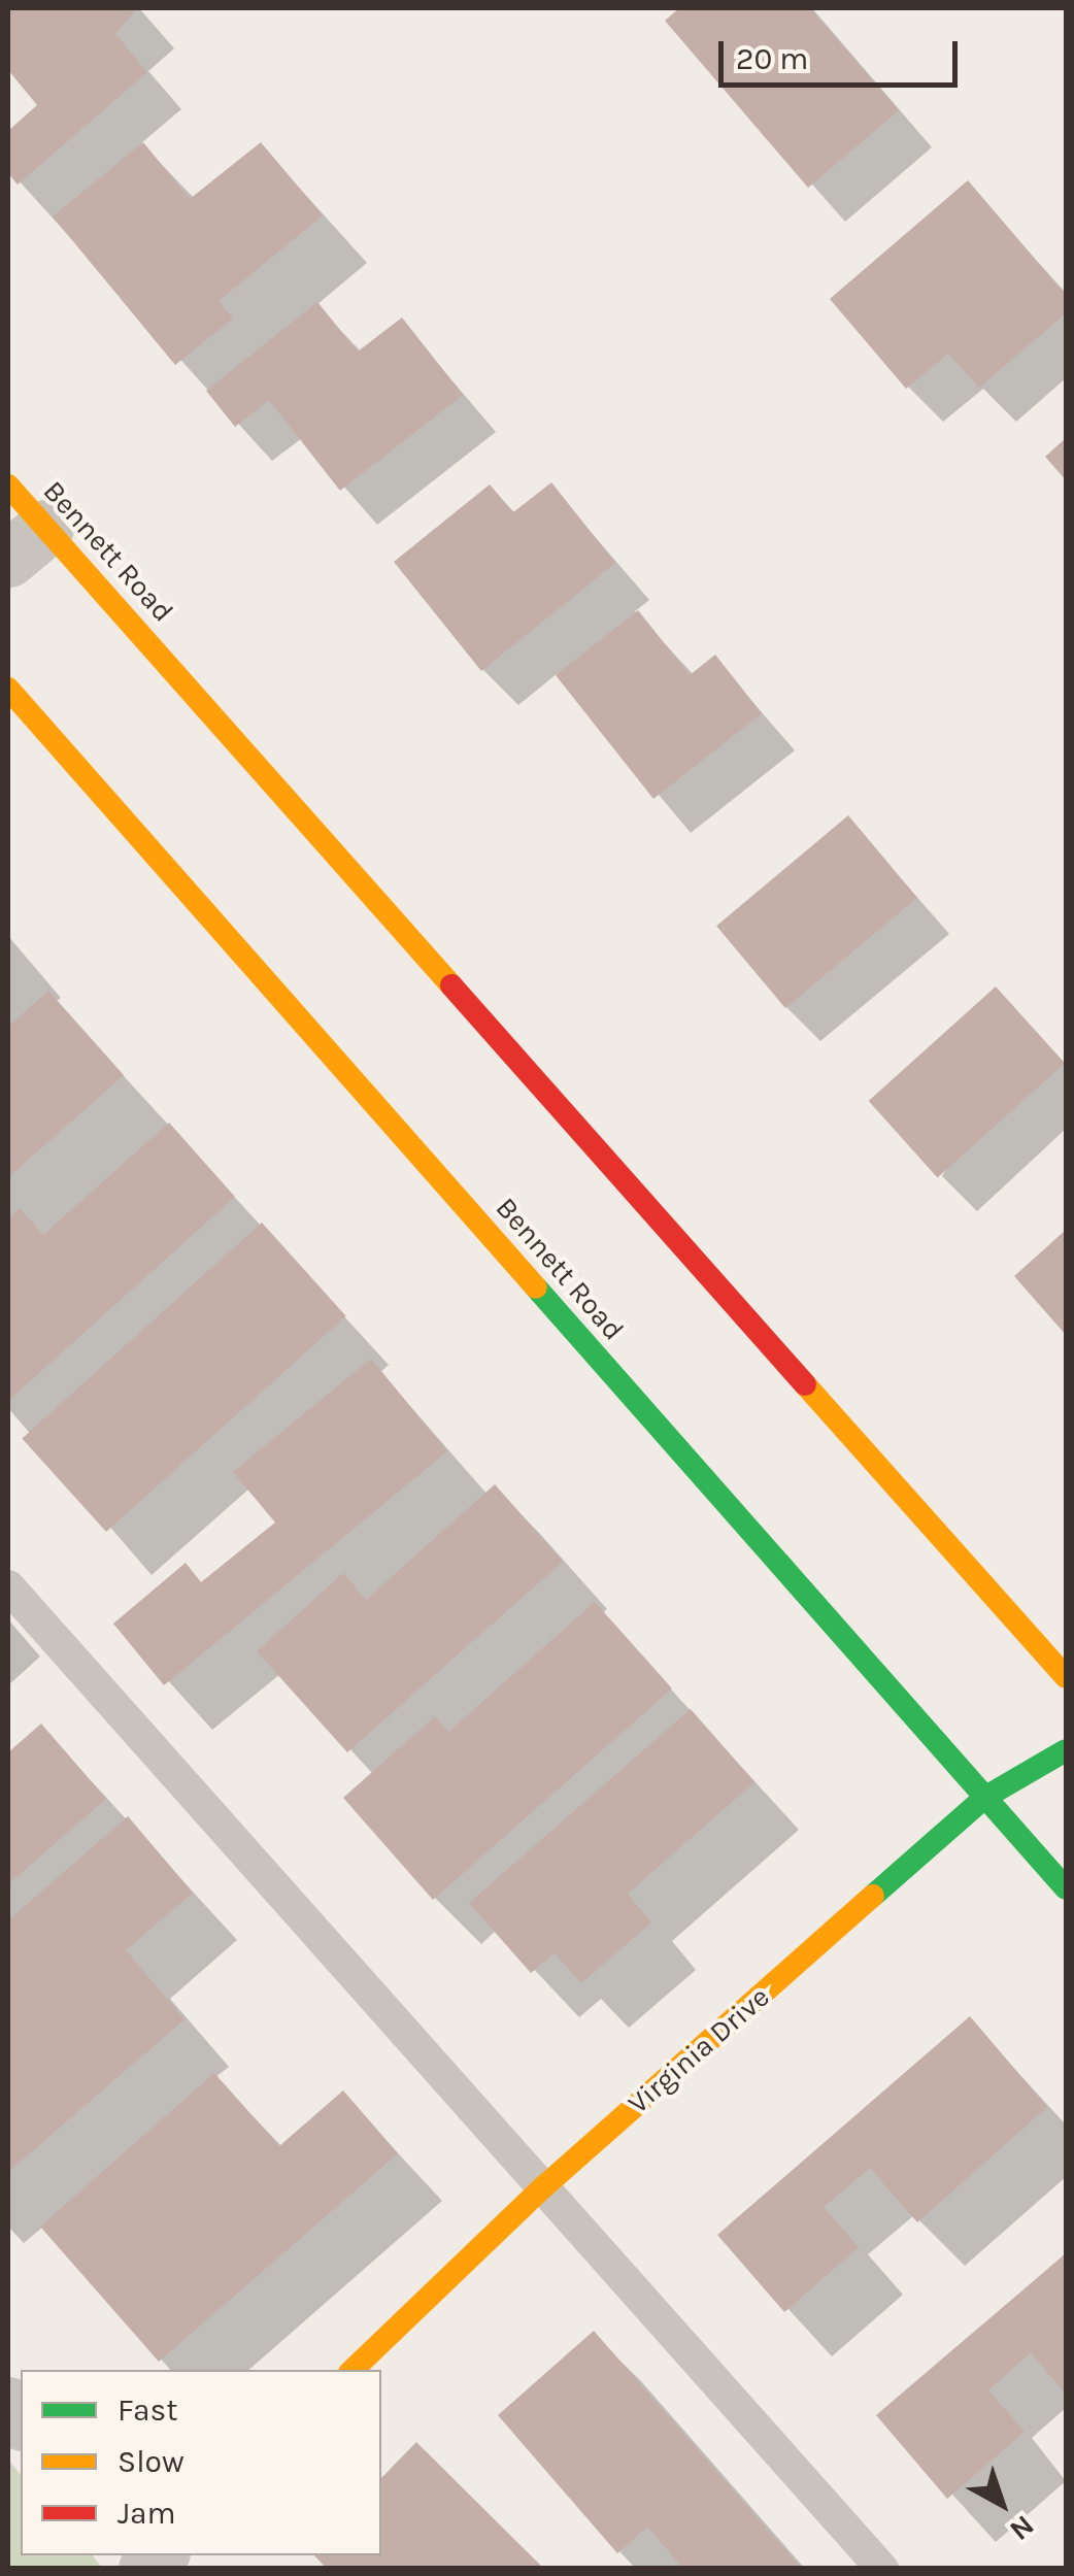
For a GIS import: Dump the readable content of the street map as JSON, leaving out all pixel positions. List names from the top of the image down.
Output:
{
  "streets": {
    "street": ["Bennett Road", "Virginia Drive"]
  },
  "crossings": [
    ["Bennett Road", "Virginia Drive"]
  ],
  "legend": ["Fast", "Slow", "Jam"],
  "scale_bar": "20 m",
  "north": "bottom right"
}
